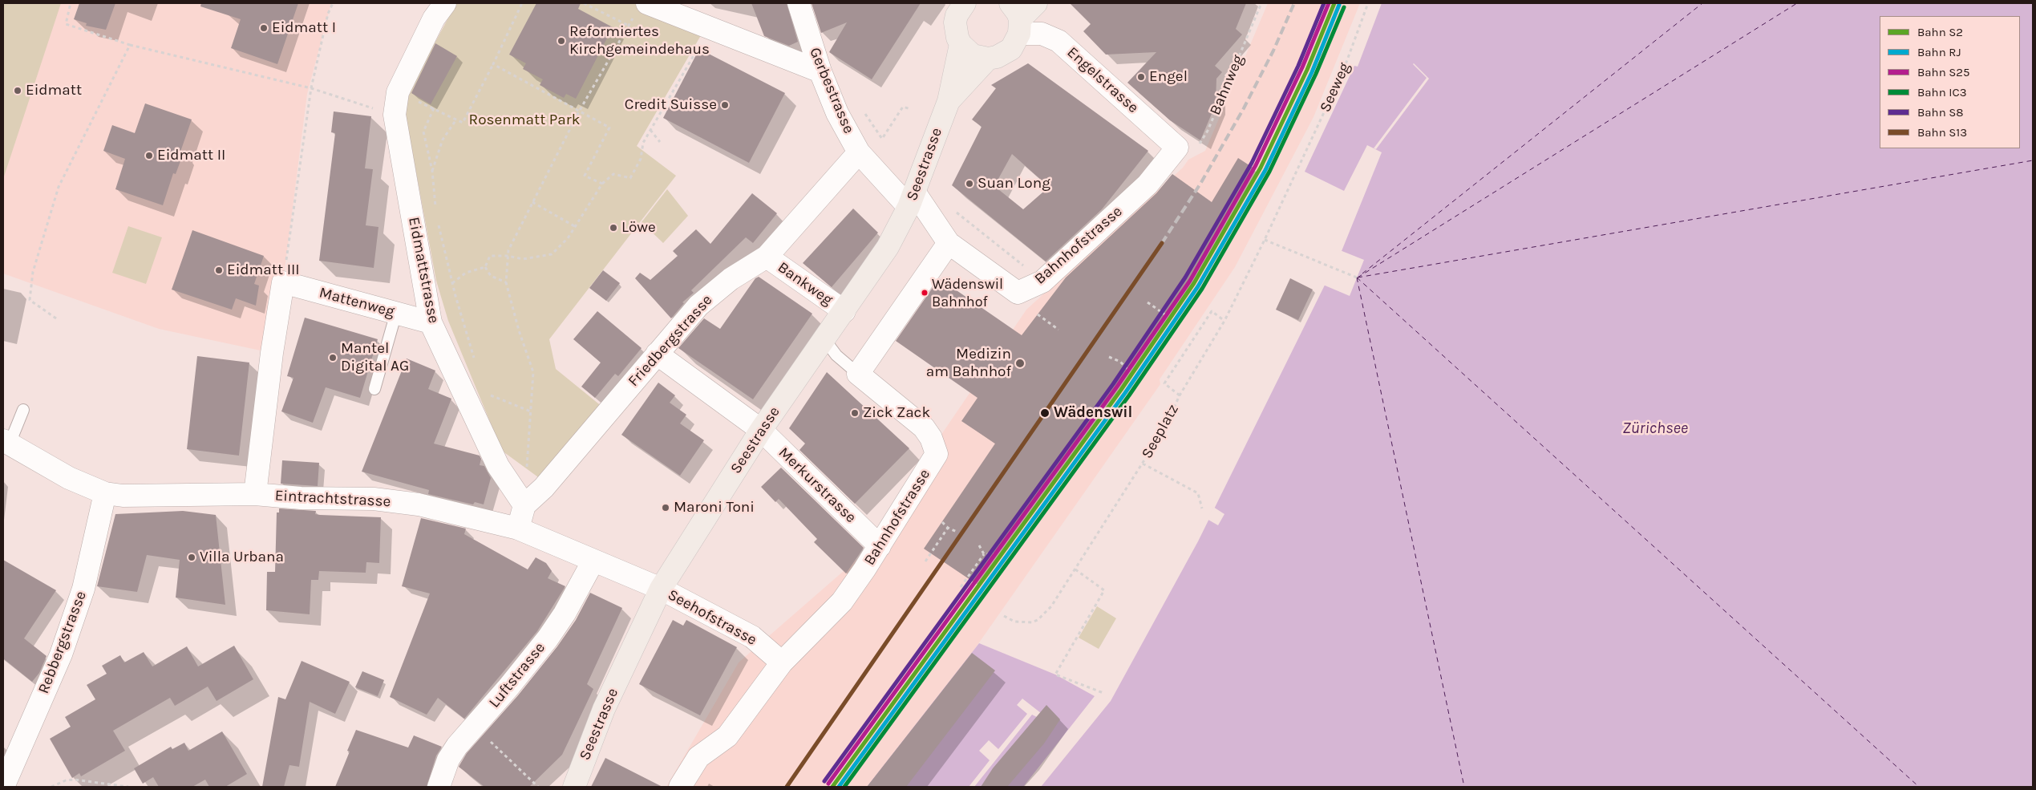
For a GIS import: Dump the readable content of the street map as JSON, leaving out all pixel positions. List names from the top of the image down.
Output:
{
  "streets": {
    "main road": ["Seestrasse"],
    "street": [
      "Engelstrasse",
      "Gerbestrasse",
      "Bahnhofstrasse",
      "Eidmattstrasse",
      "Bankweg",
      "Mattenweg",
      "Friedbergstrasse",
      "Merkurstrasse",
      "Eintrachtstrasse",
      "Seehofstrasse",
      "Rebbergstrasse",
      "Luftstrasse"
    ],
    "path": ["Bahnweg", "Seeweg", "Seeplatz"]
  },
  "crossings": [
    ["Engelstrasse", "Bahnweg"],
    ["Engelstrasse", "Bahnhofstrasse"],
    ["Bahnweg", "Bahnhofstrasse"],
    ["Seeweg", "Seeplatz"],
    ["Gerbestrasse", "Seestrasse"],
    ["Gerbestrasse", "Bahnhofstrasse"],
    ["Gerbestrasse", "Friedbergstrasse"],
    ["Seestrasse", "Bahnhofstrasse"],
    ["Seestrasse", "Bankweg"],
    ["Seestrasse", "Merkurstrasse"],
    ["Seestrasse", "Eintrachtstrasse"],
    ["Seestrasse", "Seehofstrasse"],
    ["Bahnhofstrasse", "Merkurstrasse"],
    ["Bahnhofstrasse", "Seehofstrasse"],
    ["Eidmattstrasse", "Mattenweg"],
    ["Eidmattstrasse", "Friedbergstrasse"],
    ["Bankweg", "Friedbergstrasse"],
    ["Friedbergstrasse", "Merkurstrasse"],
    ["Eintrachtstrasse", "Seehofstrasse"],
    ["Eintrachtstrasse", "Rebbergstrasse"],
    ["Eintrachtstrasse", "Luftstrasse"]
  ],
  "water": ["Zürichsee"],
  "parks": ["Rosenmatt Park"],
  "places": [
    "Eidmatt I",
    "Reformiertes Kirchgemeindehaus",
    "Engel",
    "Eidmatt",
    "Credit Suisse",
    "Eidmatt II",
    "Suan Long",
    "Löwe",
    "Eidmatt III",
    "Wädenswil Bahnhof",
    "Mantel Digital AG",
    "Medizin am Bahnhof",
    "Zick Zack",
    "Wädenswil",
    "Maroni Toni",
    "Villa Urbana"
  ],
  "lines": [
    "rail line S2",
    "rail line S25",
    "rail line S8",
    "rail line RJ",
    "rail line IC3",
    "rail line S13"
  ],
  "legend": [
    "Bahn S2",
    "Bahn RJ",
    "Bahn S25",
    "Bahn IC3",
    "Bahn S8",
    "Bahn S13"
  ]
}
